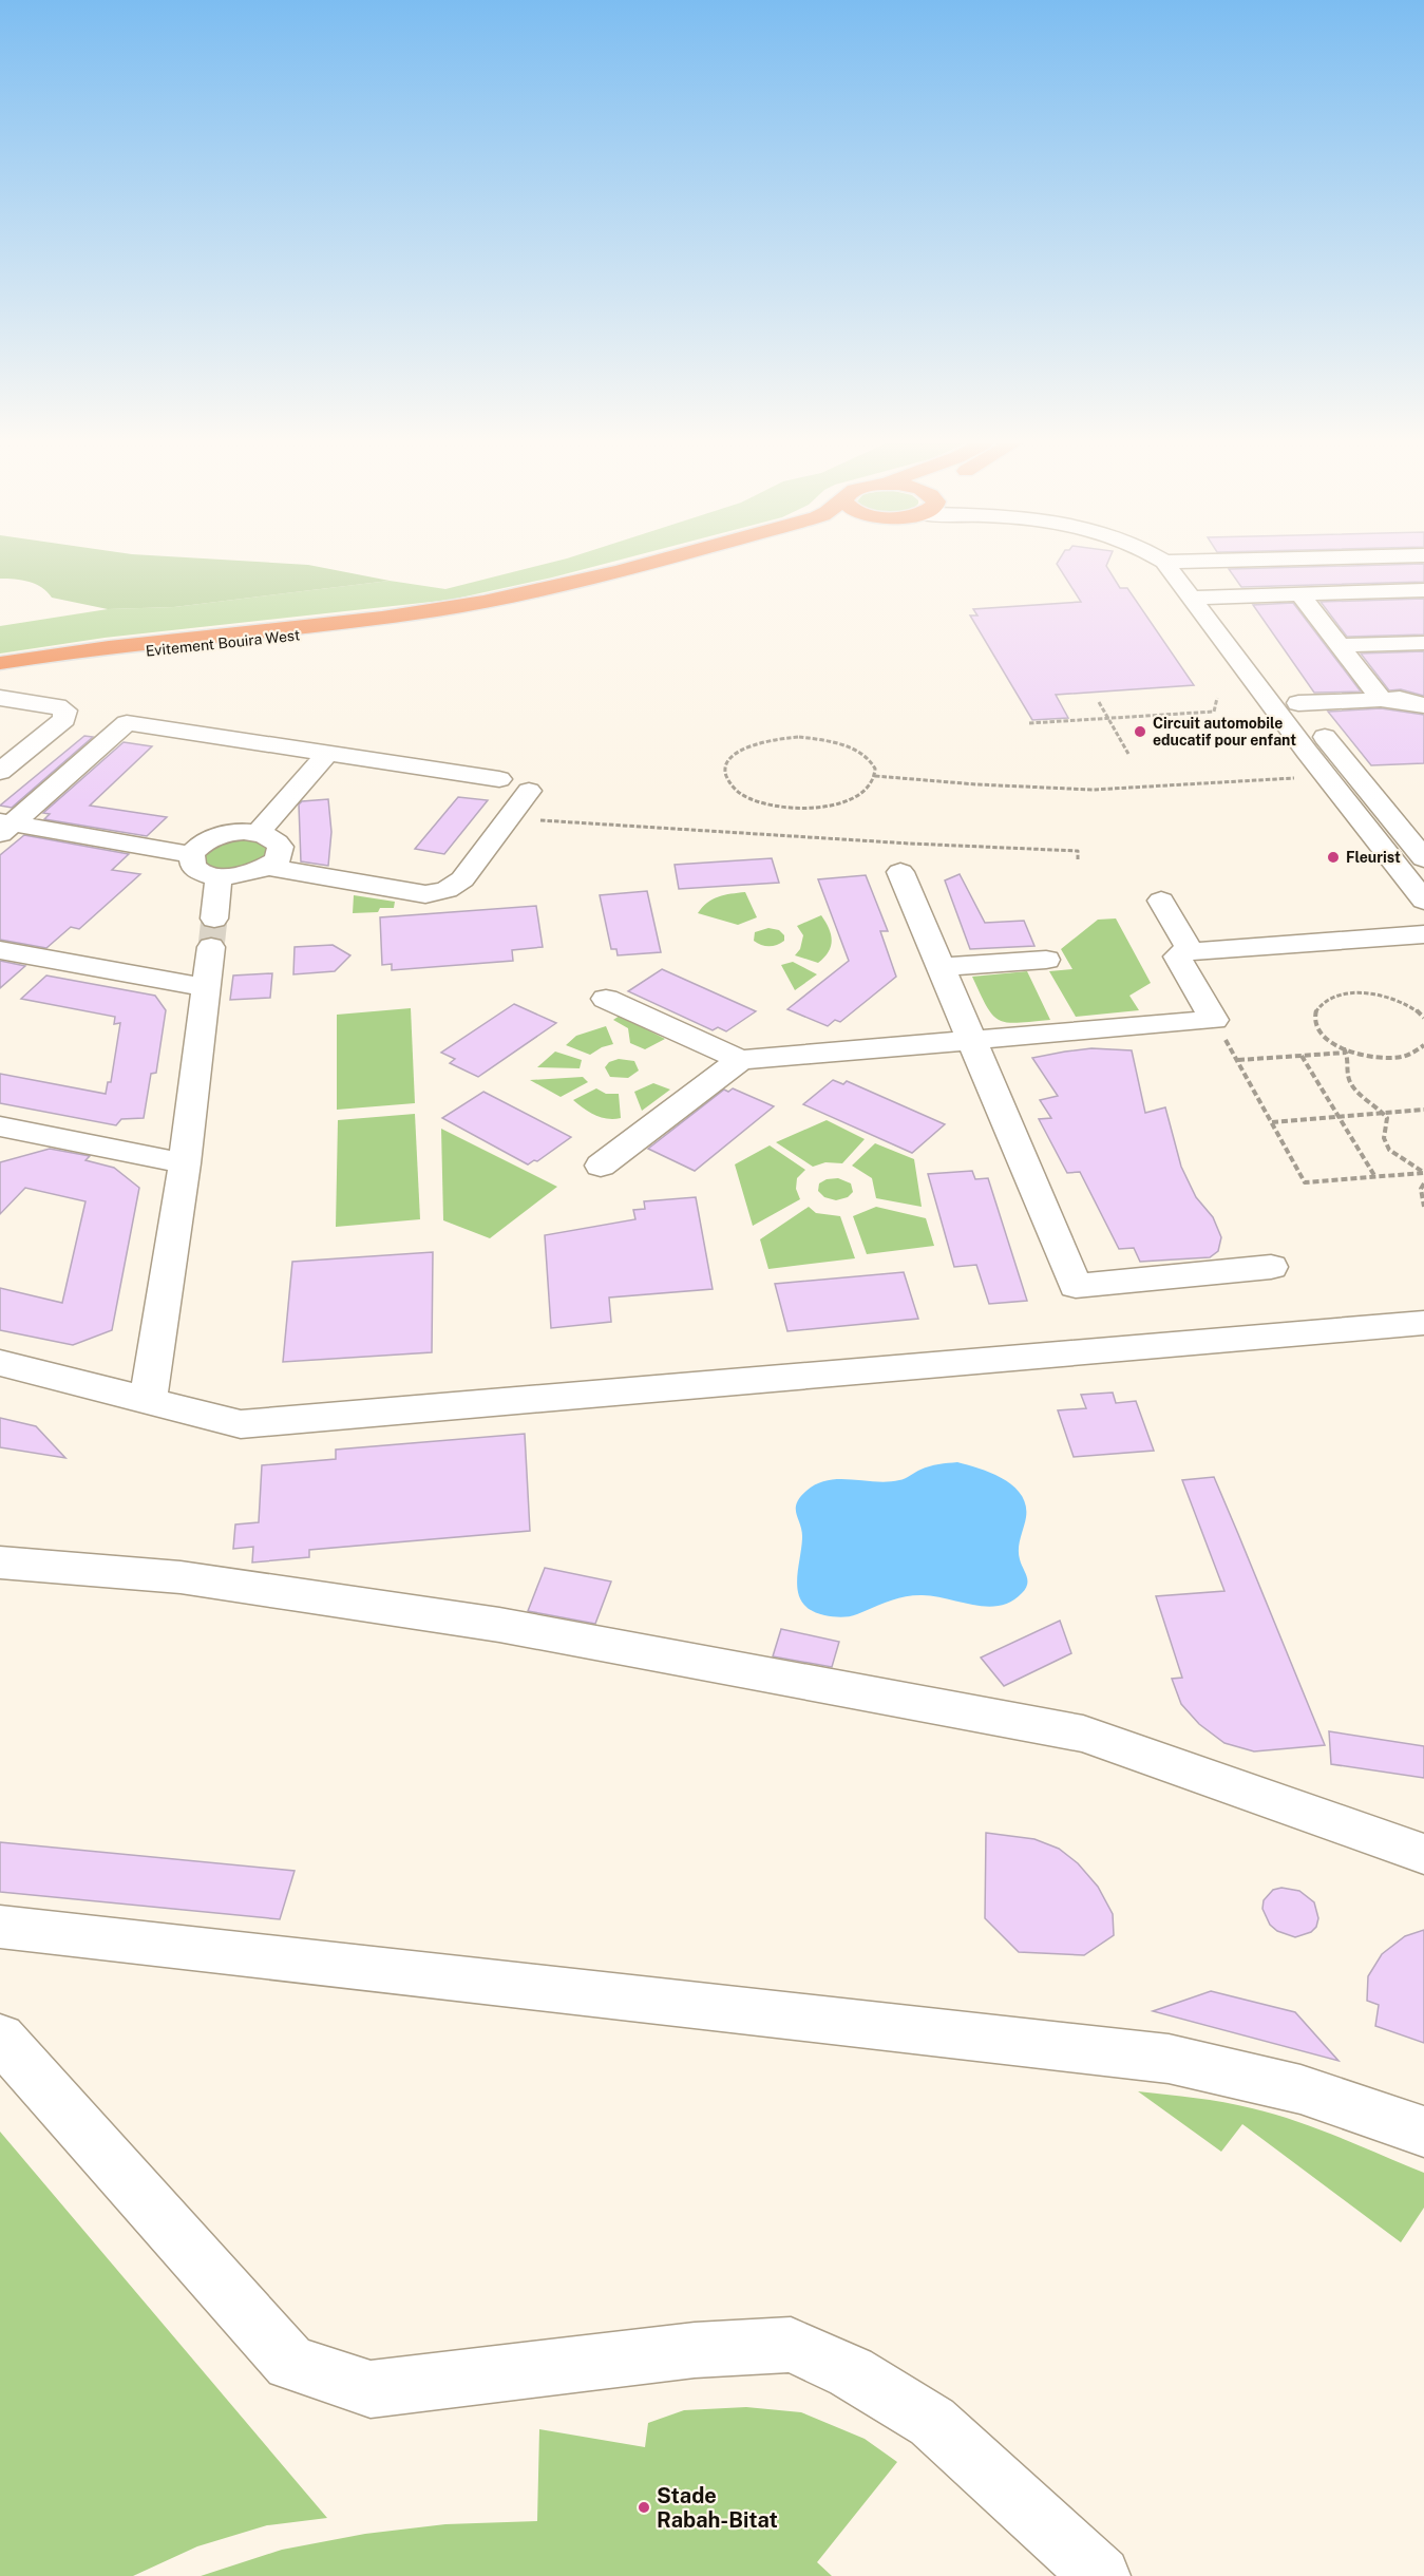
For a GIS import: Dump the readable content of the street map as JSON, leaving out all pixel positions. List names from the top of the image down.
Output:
{
  "streets": {
    "highway": ["Evitement Bouira West"]
  },
  "places": ["Circuit automobile educatif pour enfant", "Fleurist", "Stade Rabah-Bitat"]
}
